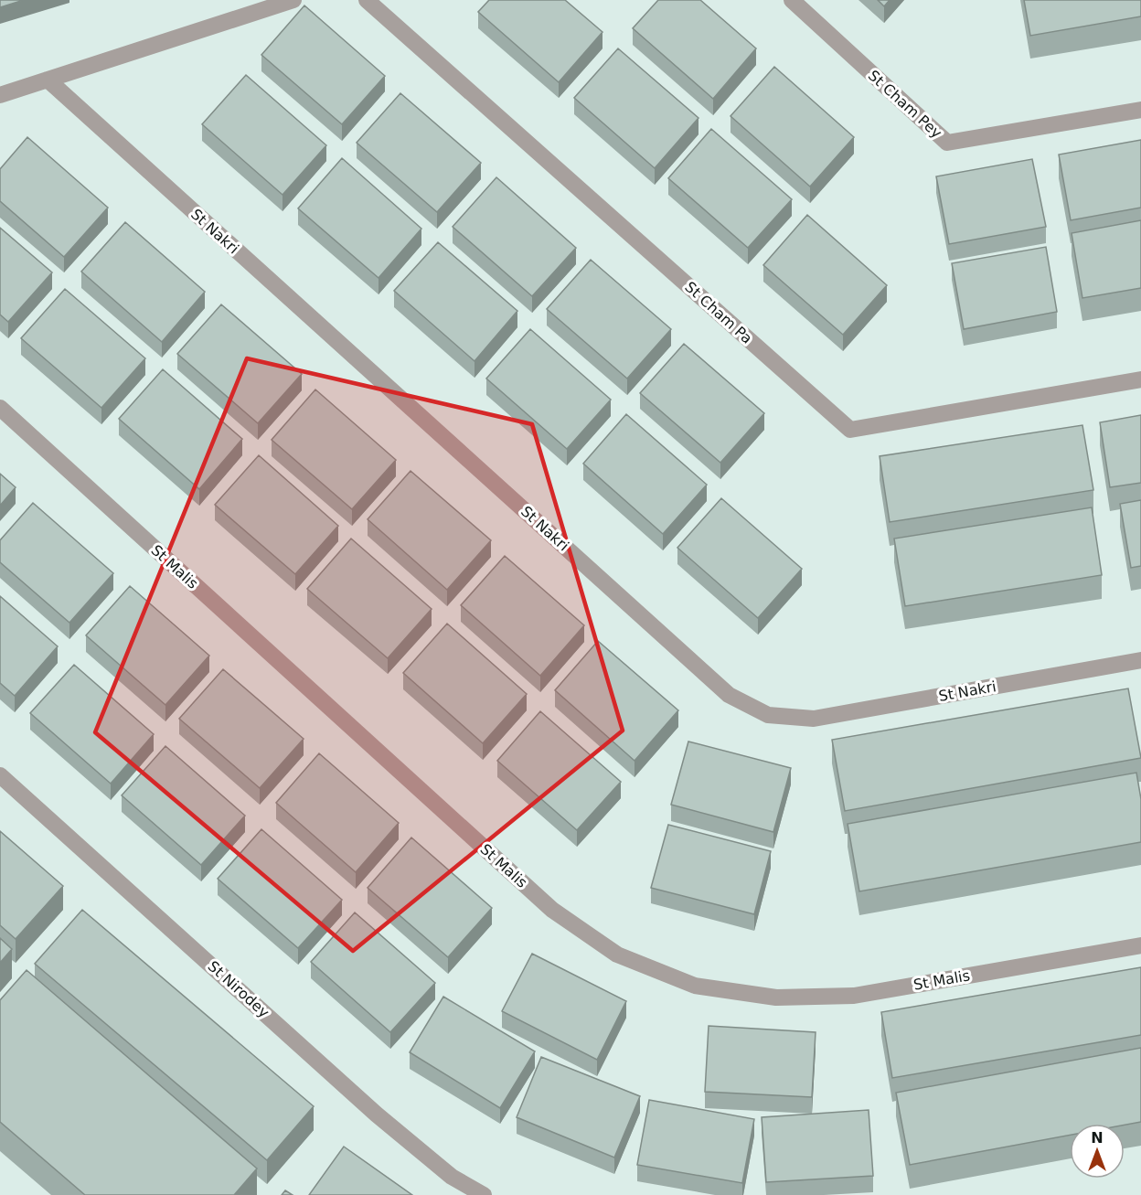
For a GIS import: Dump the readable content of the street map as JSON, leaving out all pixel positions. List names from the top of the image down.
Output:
{
  "streets": {
    "street": [
      "St Cham Pey",
      "St Nakri",
      "St Cham Pa",
      "St Malis",
      "St Nirodey"
    ]
  },
  "north": "top"
}
